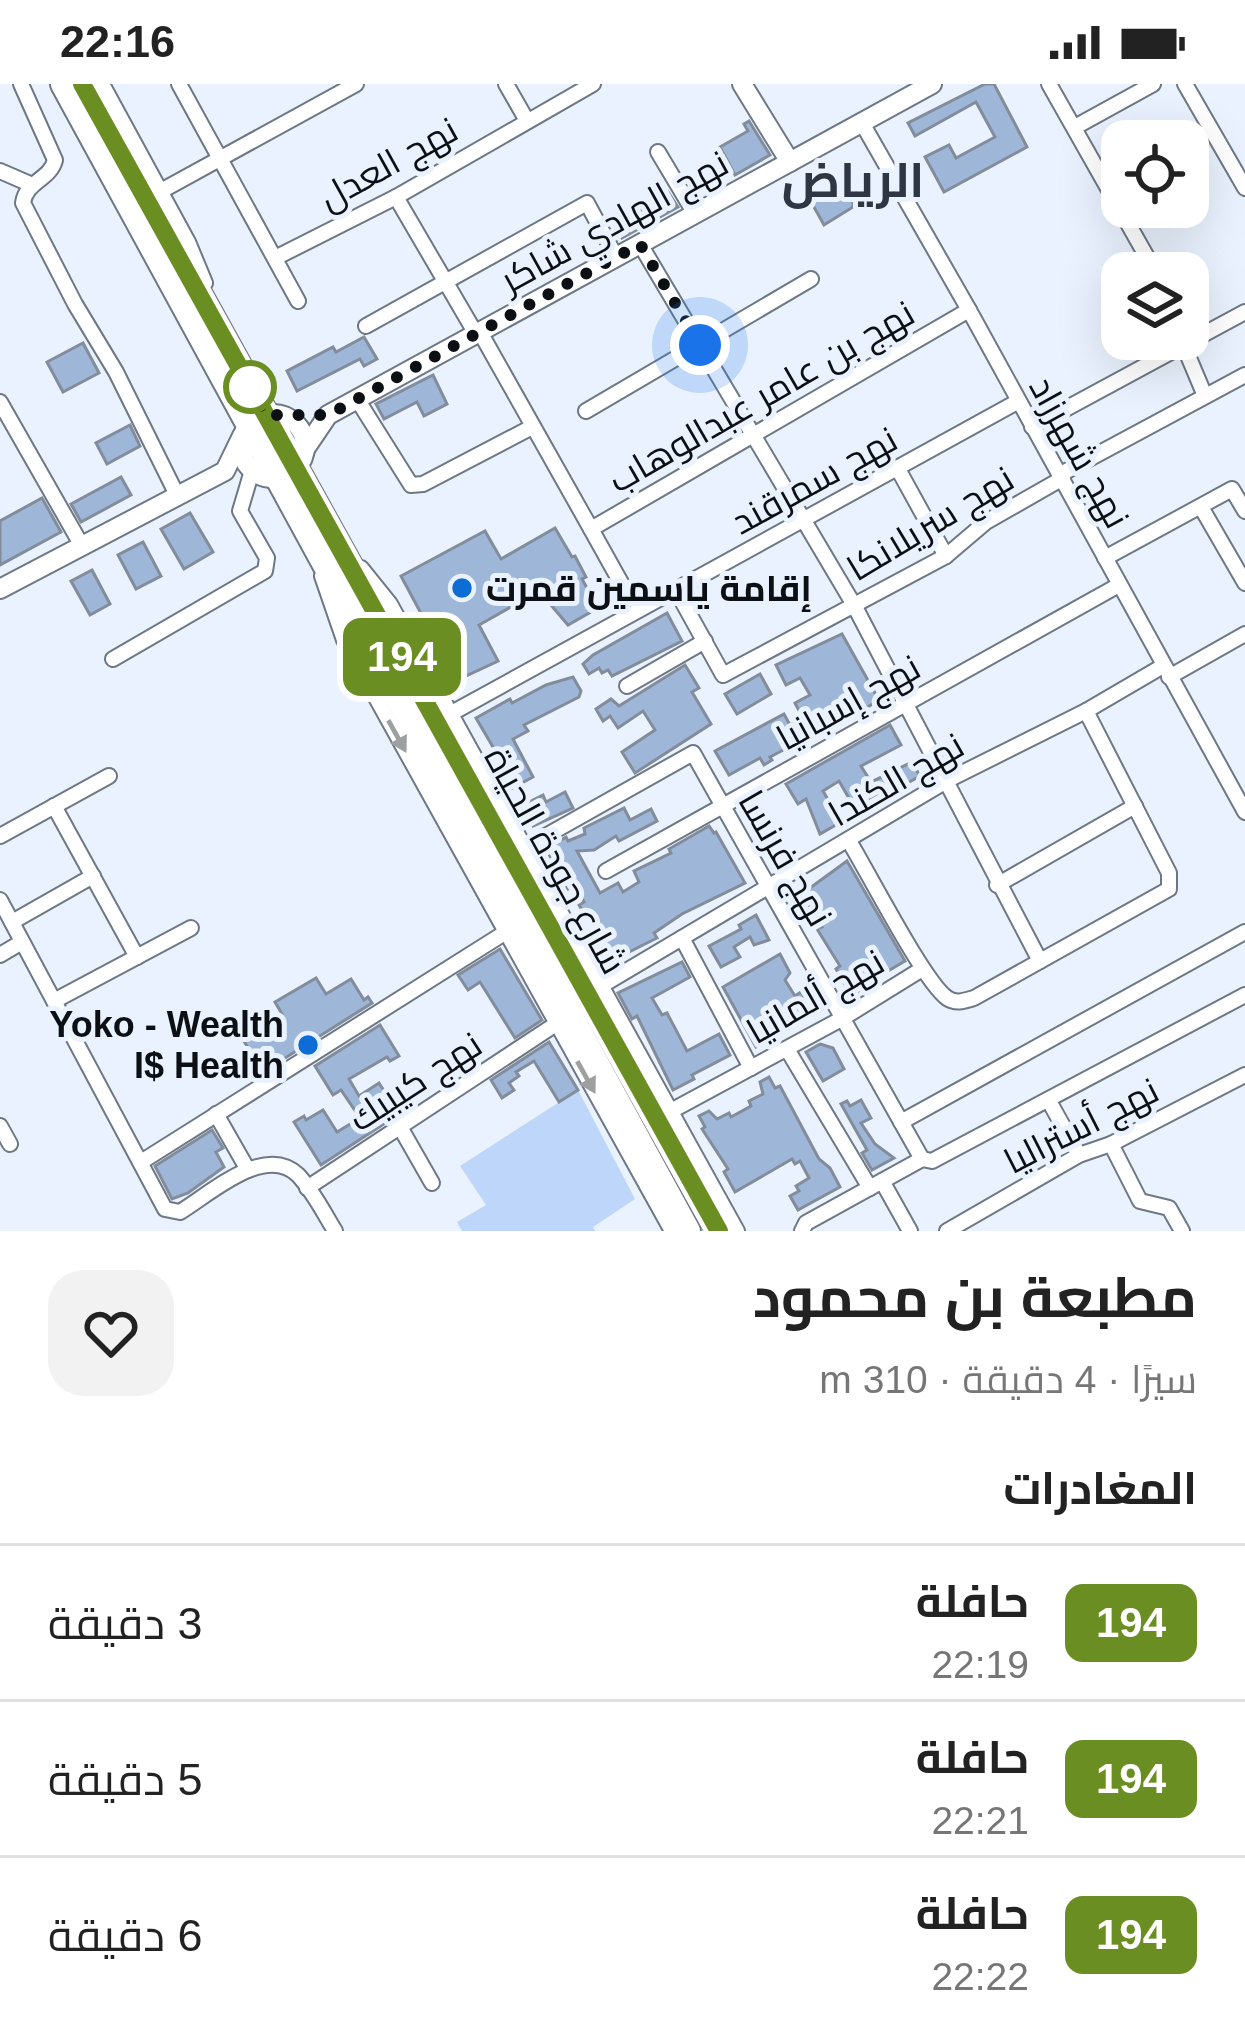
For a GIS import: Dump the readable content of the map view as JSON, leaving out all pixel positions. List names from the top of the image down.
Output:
{
  "streets": {
    "highway": ["شارع جودة الحياة"],
    "street": [
      "نهج العدل",
      "نهج الهادي شاكر",
      "نهج بن عامر عبدالوهاب",
      "نهج شهرزاد",
      "نهج سمرقند",
      "نهج سريلانكا",
      "نهج إسبانيا",
      "نهج الكندا",
      "نهج فرنسا",
      "نهج ألمانيا",
      "نهج كيبيك",
      "نهج أستراليا"
    ]
  },
  "crossings": [
    ["نهج العدل", "نهج بن عامر عبدالوهاب"],
    ["نهج الهادي شاكر", "نهج بن عامر عبدالوهاب"],
    ["نهج الهادي شاكر", "نهج شهرزاد"],
    ["نهج بن عامر عبدالوهاب", "نهج شهرزاد"],
    ["نهج شهرزاد", "نهج سمرقند"],
    ["نهج شهرزاد", "نهج سريلانكا"],
    ["نهج شهرزاد", "نهج إسبانيا"],
    ["نهج شهرزاد", "نهج الكندا"],
    ["نهج سمرقند", "نهج سريلانكا"],
    ["نهج إسبانيا", "نهج فرنسا"],
    ["نهج الكندا", "نهج فرنسا"],
    ["نهج الكندا", "نهج ألمانيا"],
    ["نهج فرنسا", "نهج ألمانيا"]
  ],
  "districts": ["الرياض"],
  "places": ["إقامة ياسمين قمرت", "Yoko - Wealth I$ Health"],
  "lines": ["bus line 194"],
  "page": {
    "status": "22:16",
    "on_map": "194",
    "heading": [
      ["مطبعة بن محمود", "سيرًا · 4 دقيقة · 310 m"],
      "المغادرات"
    ],
    "list": [
      {
        "mark": "194",
        "name": "حافلة",
        "note": "22:19",
        "value": "3 دقيقة"
      },
      {
        "mark": "194",
        "name": "حافلة",
        "note": "22:21",
        "value": "5 دقيقة"
      },
      {
        "mark": "194",
        "name": "حافلة",
        "note": "22:22",
        "value": "6 دقيقة"
      }
    ]
  }
}
